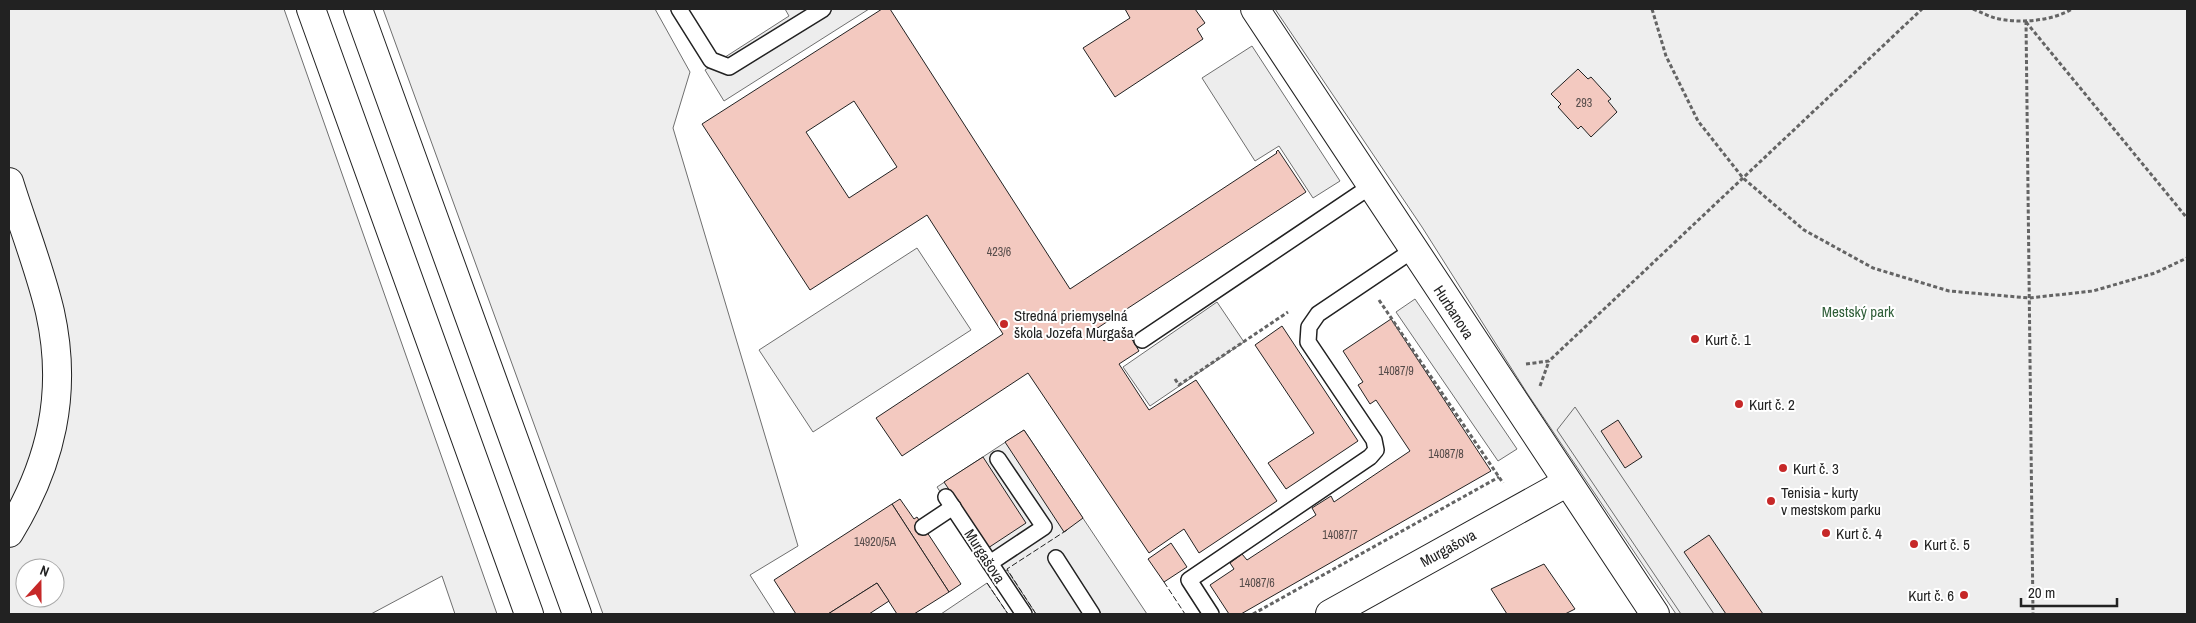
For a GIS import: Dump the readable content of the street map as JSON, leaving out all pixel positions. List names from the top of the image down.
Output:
{
  "streets": {
    "main road": ["Hurbanova", "Murgašova"]
  },
  "crossings": [
    ["Hurbanova", "Murgašova"]
  ],
  "parks": ["Mestský park"],
  "places": [
    "Stredná priemyselná škola Jozefa Murgaša",
    "Kurt č. 1",
    "Kurt č. 2",
    "Kurt č. 3",
    "Tenisia - kurty v mestskom parku",
    "Kurt č. 4",
    "Kurt č. 5",
    "Kurt č. 6"
  ],
  "house_numbers": [
    "293",
    "423/6",
    "14087/9",
    "14087/8",
    "14087/7",
    "14920/5A",
    "14087/6"
  ],
  "scale_bar": "20 m",
  "north": "top"
}
